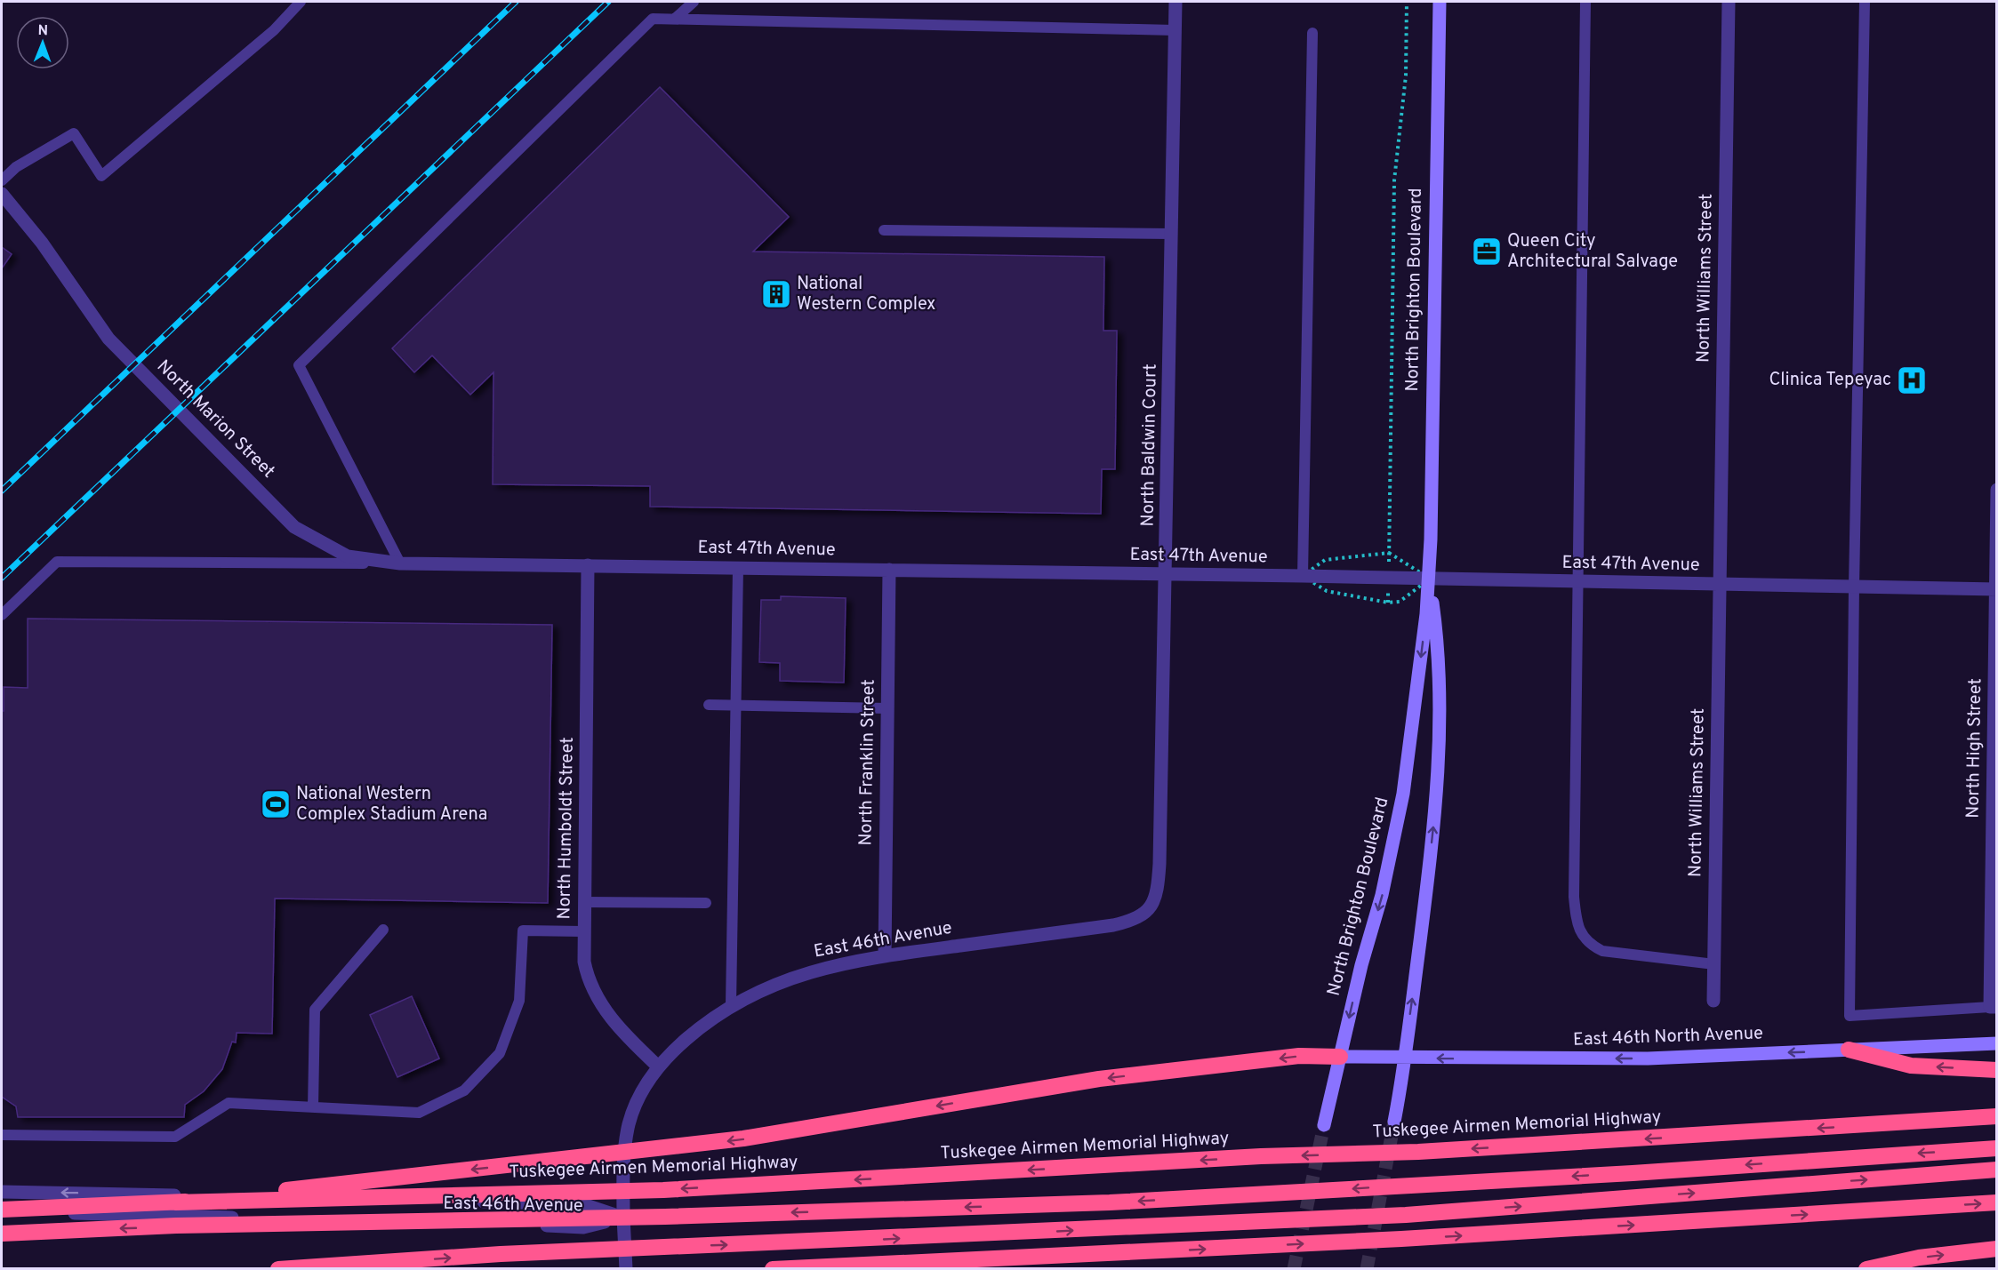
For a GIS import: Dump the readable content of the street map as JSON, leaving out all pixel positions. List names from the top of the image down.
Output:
{
  "streets": {
    "highway": ["Tuskegee Airmen Memorial Highway"],
    "main road": ["North Brighton Boulevard", "East 46th North Avenue"],
    "street": [
      "North Williams Street",
      "North Marion Street",
      "North Baldwin Court",
      "East 47th Avenue",
      "North High Street",
      "North Franklin Street",
      "North Humboldt Street",
      "East 46th Avenue"
    ]
  },
  "crossings": [
    ["North Williams Street", "East 47th Avenue"],
    ["North Brighton Boulevard", "East 47th Avenue"],
    ["North Brighton Boulevard", "East 46th North Avenue"],
    ["North Marion Street", "East 47th Avenue"],
    ["North Baldwin Court", "East 47th Avenue"],
    ["North Baldwin Court", "East 46th Avenue"],
    ["East 47th Avenue", "North High Street"],
    ["East 47th Avenue", "North Franklin Street"],
    ["East 47th Avenue", "North Humboldt Street"],
    ["North Franklin Street", "East 46th Avenue"],
    ["North Humboldt Street", "East 46th Avenue"]
  ],
  "one_way": ["East 46th North Avenue"],
  "places": {
    "office": ["Queen City Architectural Salvage"],
    "building": ["National Western Complex"],
    "hospital": ["Clinica Tepeyac"],
    "sports": ["National Western Complex Stadium Arena"]
  },
  "north": "top"
}
